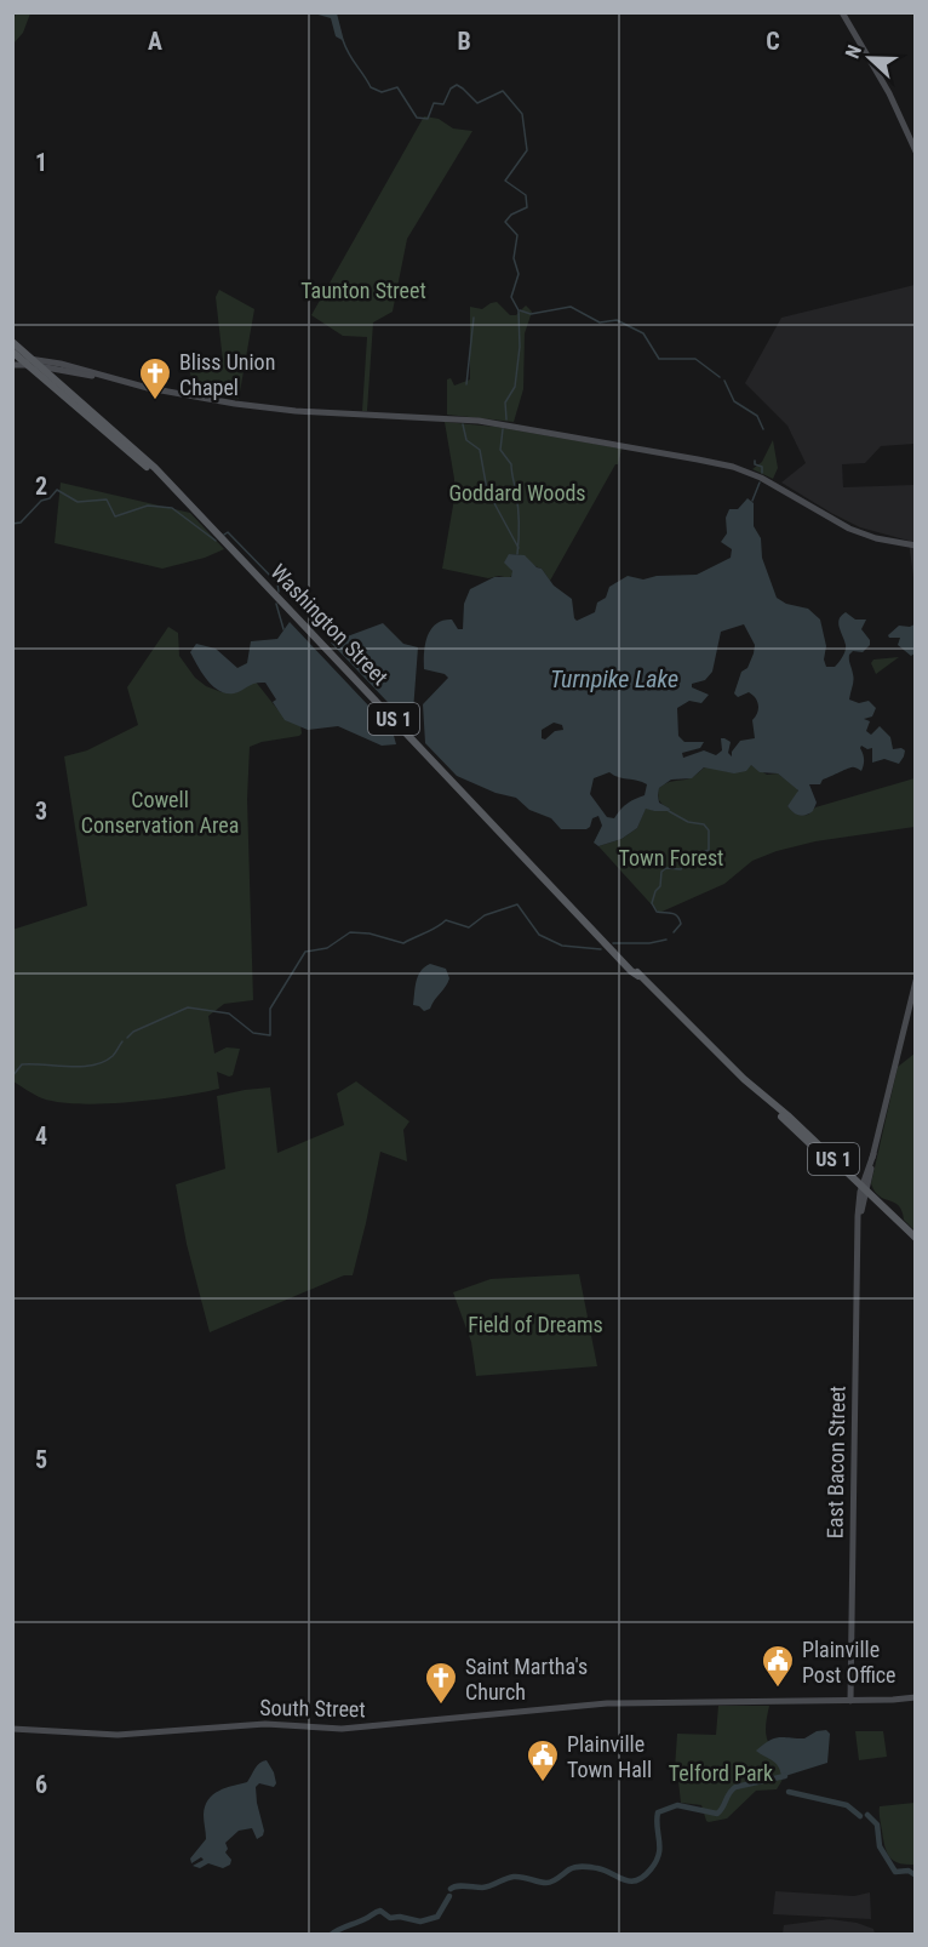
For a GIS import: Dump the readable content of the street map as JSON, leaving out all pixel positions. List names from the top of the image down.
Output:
{
  "streets": {
    "main road": [
      "Washington Street",
      "US 1",
      "East Bacon Street",
      "South Street"
    ]
  },
  "crossings": [
    ["Washington Street", "East Bacon Street"],
    ["East Bacon Street", "South Street"]
  ],
  "water": ["Turnpike Lake"],
  "parks": [
    "Taunton Street",
    "Goddard Woods",
    "Cowell Conservation Area",
    "Town Forest",
    "Field of Dreams",
    "Telford Park"
  ],
  "places": {
    "church": ["Bliss Union Chapel", "Saint Martha's Church"],
    "public building": ["Plainville Post Office", "Plainville Town Hall"]
  },
  "north": "left",
  "grid": {
    "columns": ["A", "B", "C"],
    "rows": [
      "1",
      "2",
      "3",
      "4",
      "5",
      "6"
    ]
  }
}
